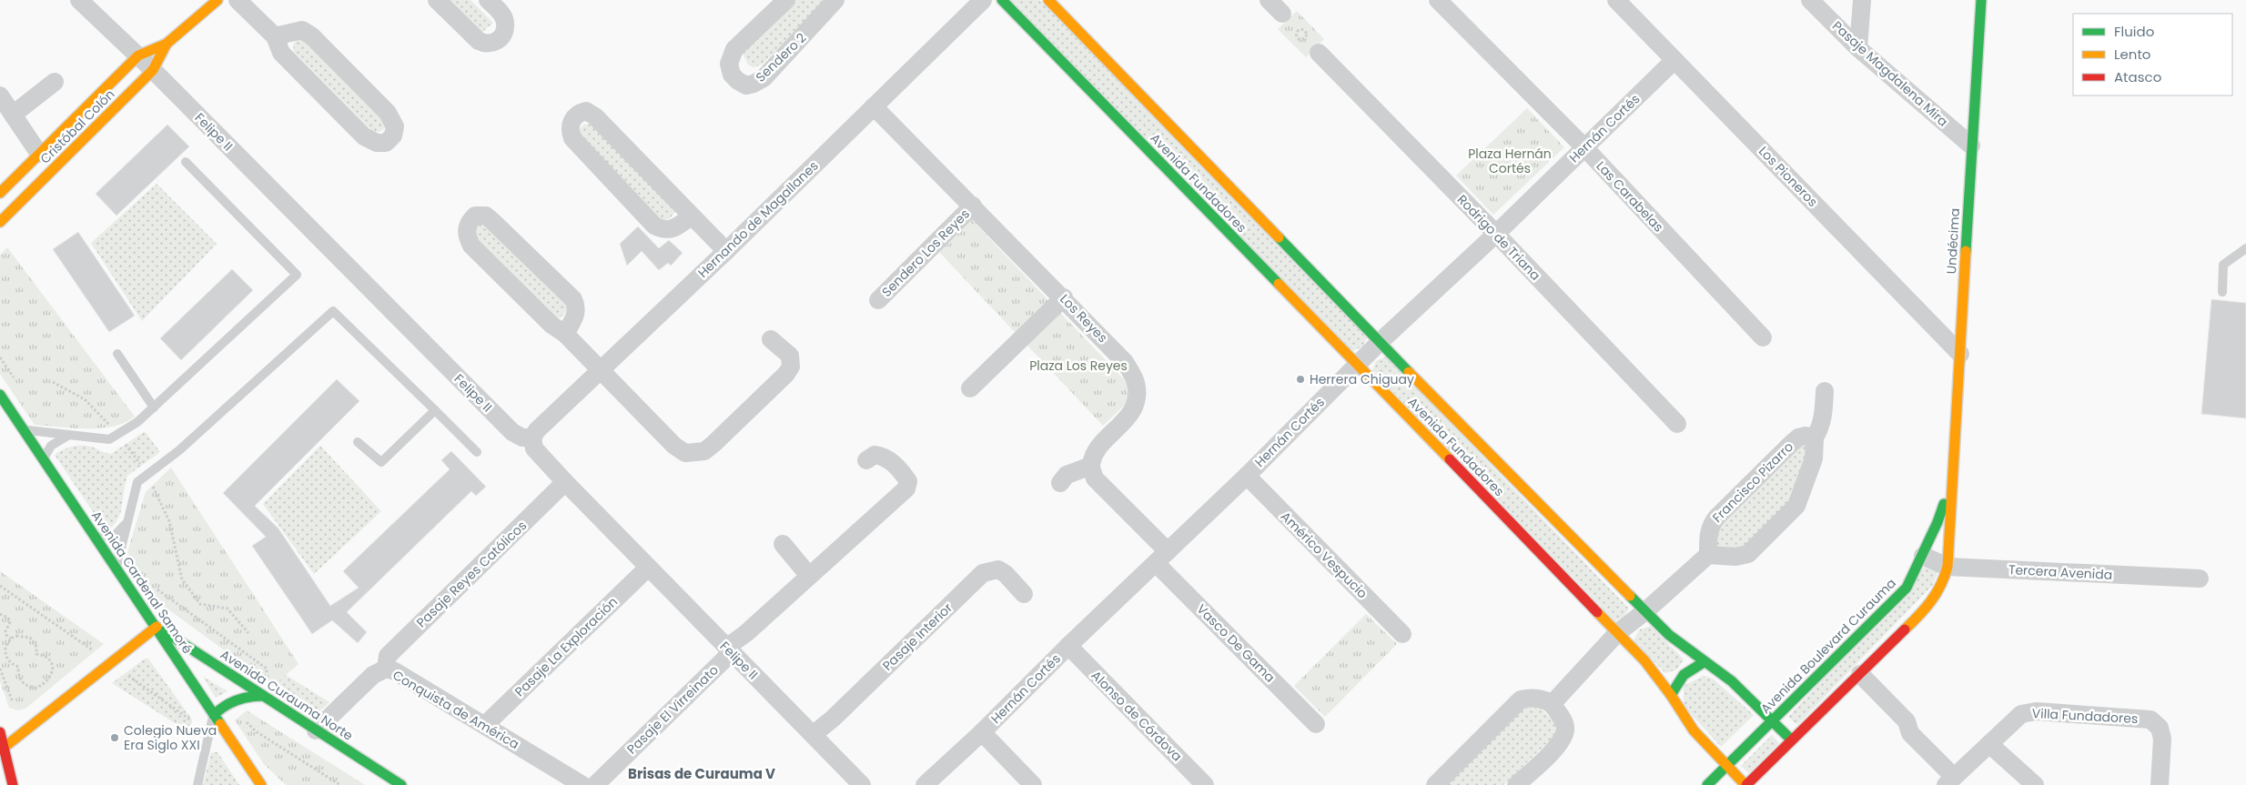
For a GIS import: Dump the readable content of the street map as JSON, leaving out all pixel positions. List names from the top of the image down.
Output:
{
  "streets": {
    "street": [
      "Sendero 2",
      "Pasaje Magdalena Mira",
      "Cristóbal Colón",
      "Hernán Cortés",
      "Felipe II",
      "Los Pioneros",
      "Avenida Fundadores",
      "Las Carabelas",
      "Hernando de Magallanes",
      "Rodrigo de Triana",
      "Undécima",
      "Sendero Los Reyes",
      "Los Reyes",
      "Francisco Pizarro",
      "Américo Vespucio",
      "Tercera Avenida",
      "Pasaje Reyes Católicos",
      "Avenida Cardenal Samoré",
      "Pasaje Interior",
      "Vasco De Gama",
      "Avenida Boulevard Curauma",
      "Pasaje La Exploración",
      "Avenida Curauma Norte",
      "Conquista de América",
      "Pasaje El Virreinato",
      "Alonso de Córdova",
      "Villa Fundadores"
    ]
  },
  "crossings": [
    ["Pasaje Magdalena Mira", "Undécima"],
    ["Cristóbal Colón", "Felipe II"],
    ["Hernán Cortés", "Los Pioneros"],
    ["Hernán Cortés", "Avenida Fundadores"],
    ["Hernán Cortés", "Las Carabelas"],
    ["Hernán Cortés", "Rodrigo de Triana"],
    ["Hernán Cortés", "Américo Vespucio"],
    ["Hernán Cortés", "Vasco De Gama"],
    ["Hernán Cortés", "Alonso de Córdova"],
    ["Felipe II", "Hernando de Magallanes"],
    ["Felipe II", "Pasaje Reyes Católicos"],
    ["Felipe II", "Pasaje Interior"],
    ["Felipe II", "Pasaje La Exploración"],
    ["Felipe II", "Pasaje El Virreinato"],
    ["Los Pioneros", "Undécima"],
    ["Avenida Fundadores", "Avenida Boulevard Curauma"],
    ["Hernando de Magallanes", "Los Reyes"],
    ["Undécima", "Avenida Boulevard Curauma"],
    ["Sendero Los Reyes", "Los Reyes"],
    ["Tercera Avenida", "Avenida Boulevard Curauma"],
    ["Pasaje Reyes Católicos", "Conquista de América"],
    ["Avenida Cardenal Samoré", "Avenida Curauma Norte"],
    ["Pasaje La Exploración", "Conquista de América"],
    ["Avenida Curauma Norte", "Conquista de América"]
  ],
  "districts": ["Brisas de Curauma V"],
  "parks": ["Plaza Hernán Cortés", "Plaza Los Reyes"],
  "places": ["Herrera Chiguay", "Colegio Nueva Era Siglo XXI"],
  "legend": ["Fluido", "Lento", "Atasco"]
}
